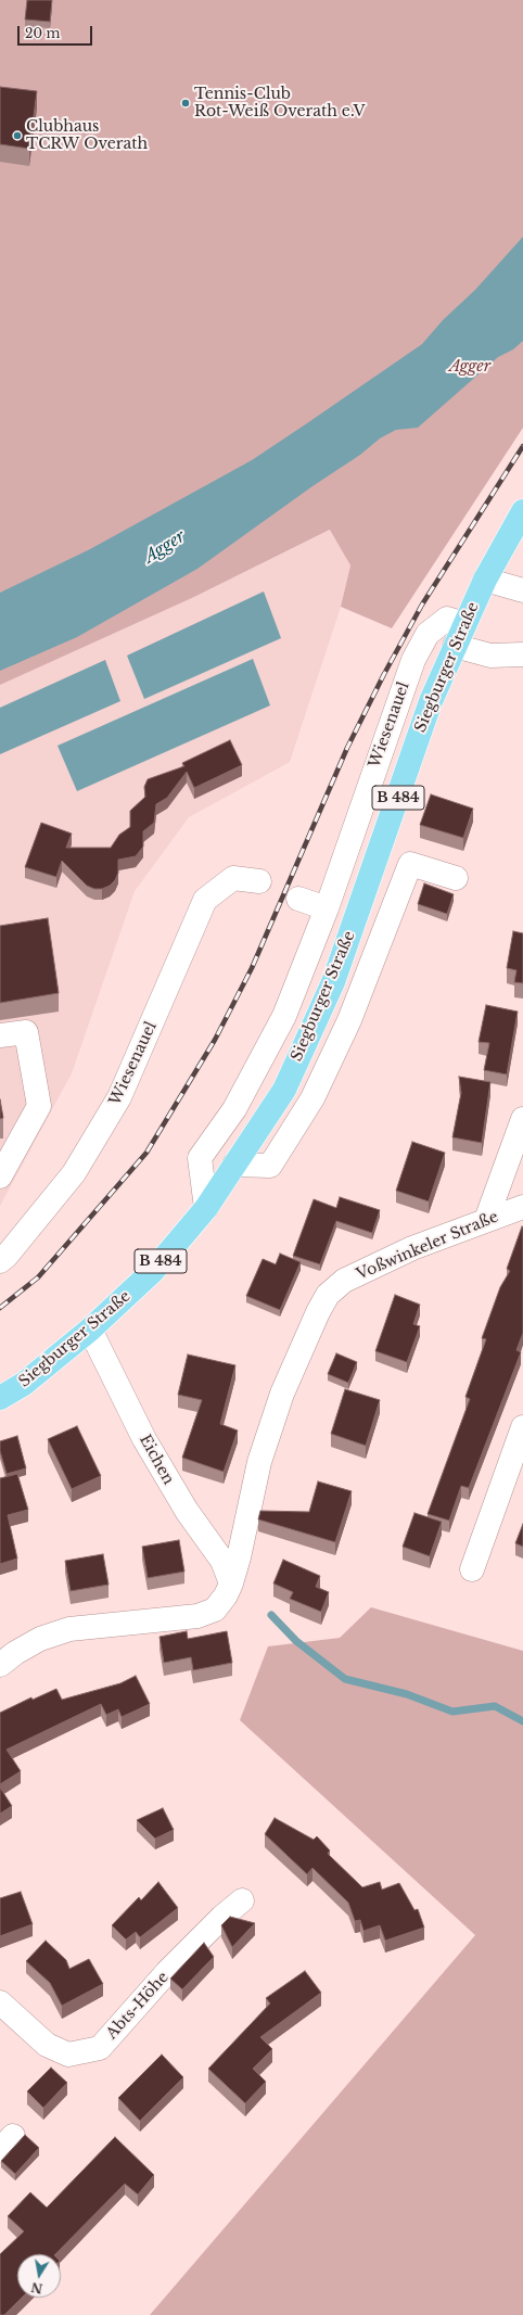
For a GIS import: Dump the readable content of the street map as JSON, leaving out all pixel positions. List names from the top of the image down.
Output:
{
  "streets": {
    "main road": ["Siegburger Straße", "B 484"],
    "street": [
      "Wiesenauel",
      "Voßwinkeler Straße",
      "Eichen",
      "Abts-Höhe"
    ]
  },
  "crossings": [
    ["Siegburger Straße", "Wiesenauel"],
    ["Siegburger Straße", "Eichen"],
    ["Voßwinkeler Straße", "Eichen"]
  ],
  "water": ["Agger"],
  "parks": ["Agger"],
  "places": ["Tennis-Club Rot-Weiß Overath e.V", "Clubhaus TCRW Overath"],
  "scale_bar": "20 m",
  "north": "bottom"
}
